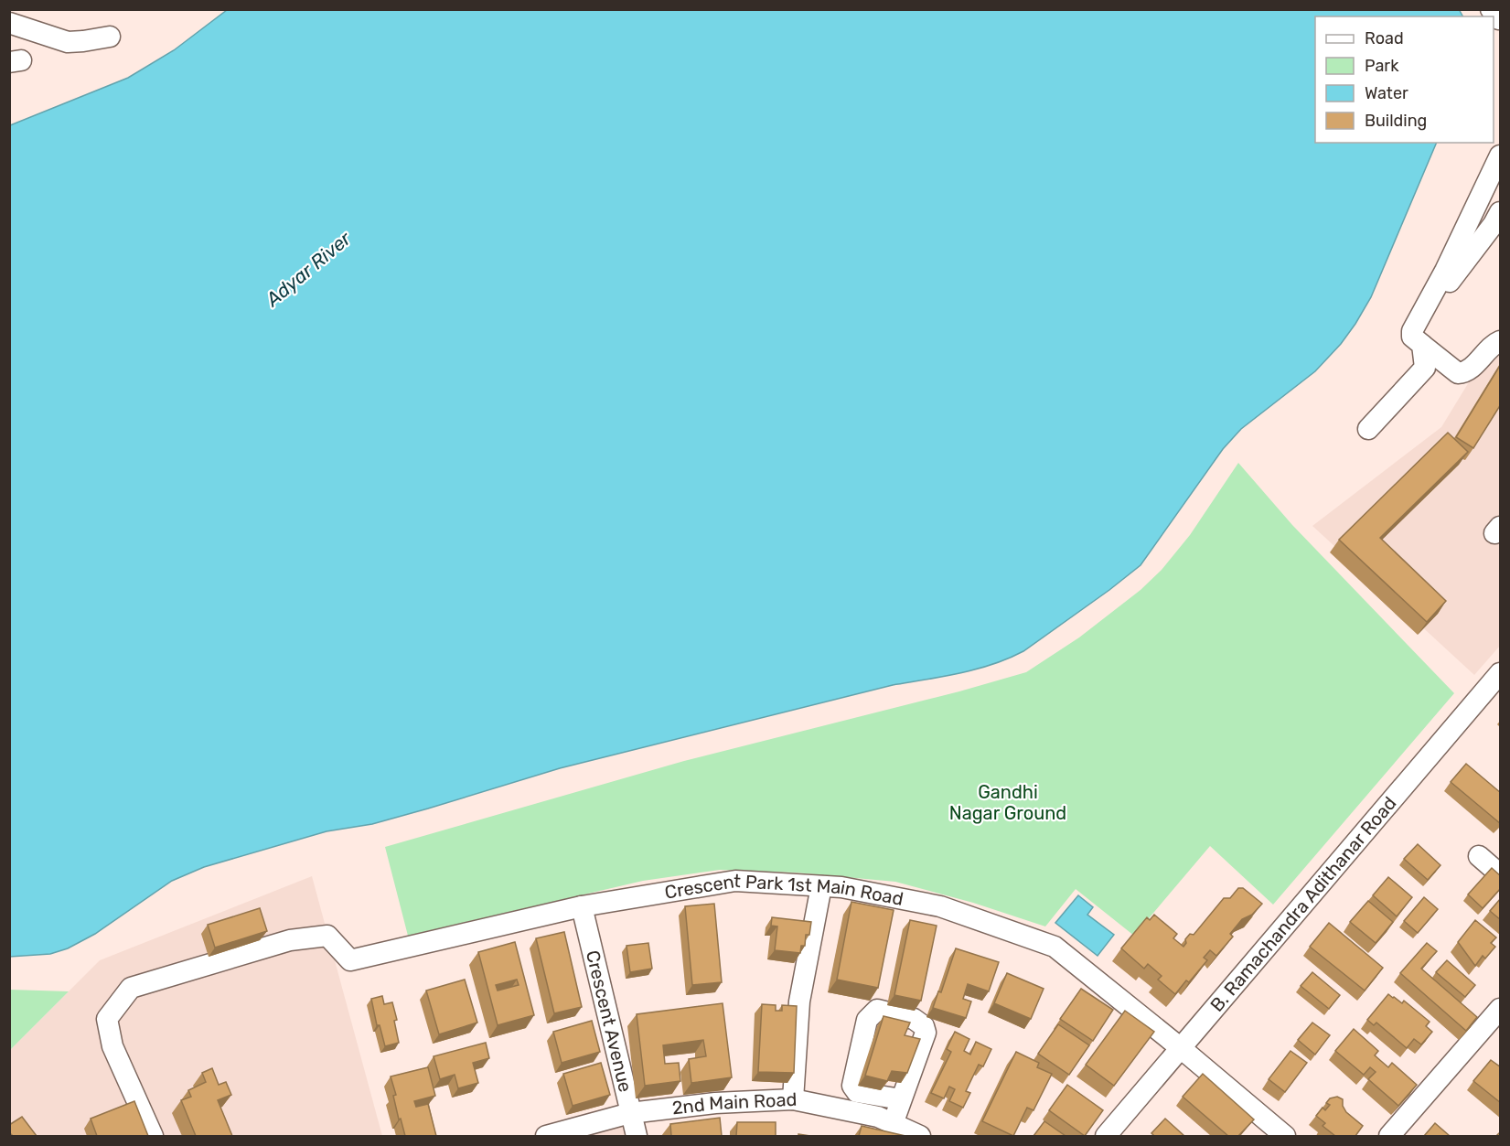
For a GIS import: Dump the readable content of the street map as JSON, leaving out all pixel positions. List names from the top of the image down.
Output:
{
  "streets": {
    "street": [
      "Crescent Park 1st Main Road",
      "B. Ramachandra Adithanar Road",
      "Crescent Avenue",
      "2nd Main Road"
    ]
  },
  "crossings": [
    ["Crescent Park 1st Main Road", "B. Ramachandra Adithanar Road"],
    ["Crescent Park 1st Main Road", "Crescent Avenue"],
    ["Crescent Avenue", "2nd Main Road"]
  ],
  "water": ["Adyar River"],
  "parks": ["Gandhi Nagar Ground"],
  "legend": [
    "Road",
    "Park",
    "Water",
    "Building"
  ]
}
